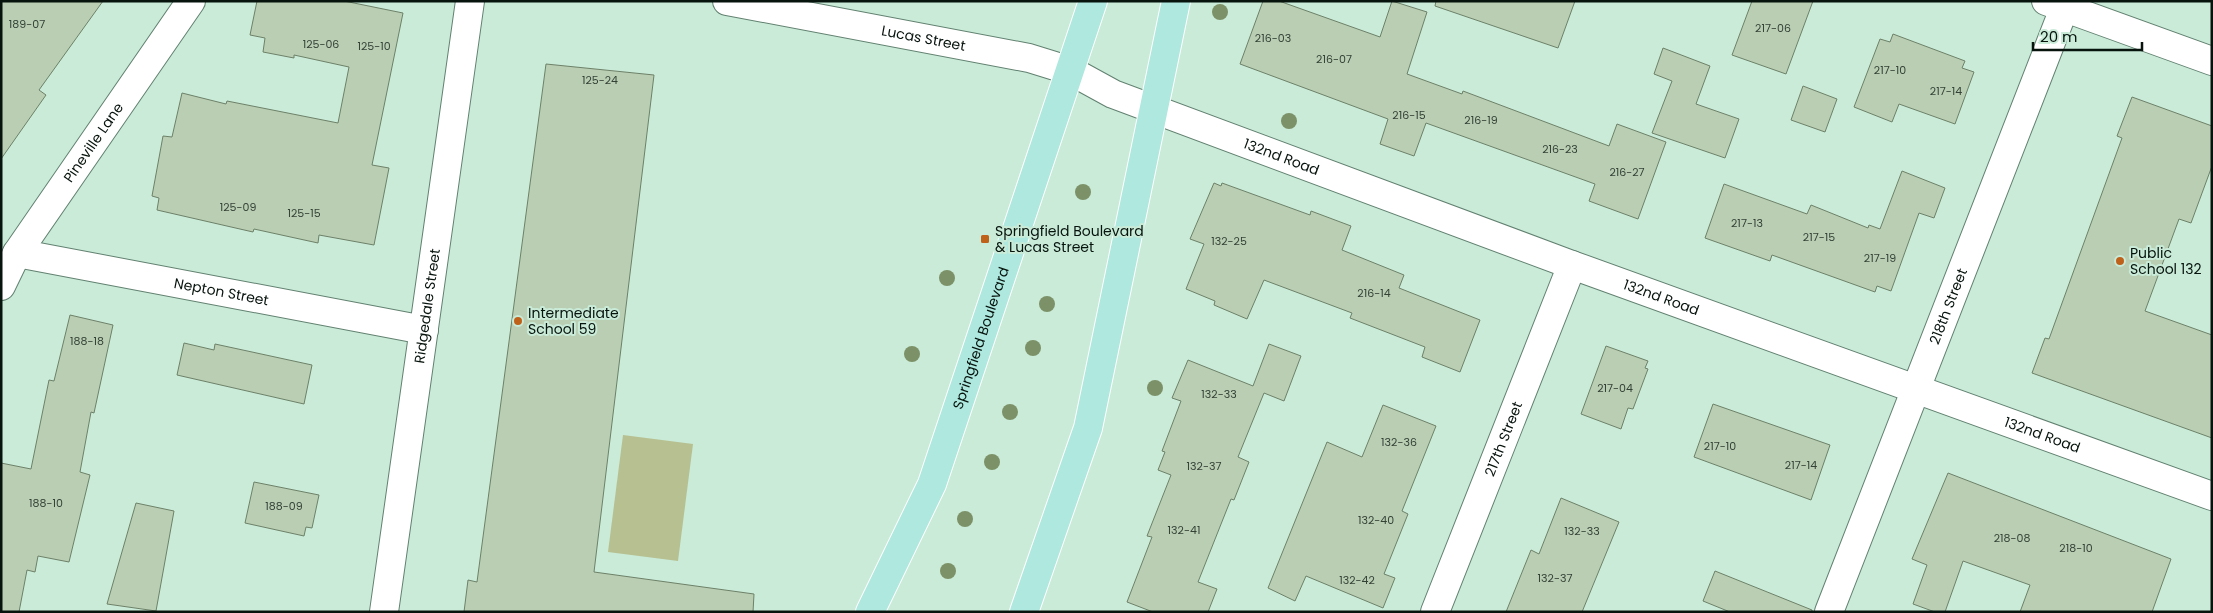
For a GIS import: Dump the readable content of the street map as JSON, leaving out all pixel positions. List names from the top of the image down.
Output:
{
  "streets": {
    "main road": ["Springfield Boulevard"],
    "street": [
      "Lucas Street",
      "Pineville Lane",
      "132nd Road",
      "Nepton Street",
      "Ridgedale Street",
      "218th Street",
      "217th Street"
    ]
  },
  "crossings": [
    ["Lucas Street", "132nd Road"],
    ["Lucas Street", "Springfield Boulevard"],
    ["Pineville Lane", "Nepton Street"],
    ["132nd Road", "218th Street"],
    ["132nd Road", "217th Street"],
    ["Nepton Street", "Ridgedale Street"]
  ],
  "places": {
    "transit": ["Springfield Boulevard & Lucas Street"],
    "other": ["Public School 132", "Intermediate School 59"]
  },
  "house_numbers": [
    "189-07",
    "217-06",
    "216-03",
    "125-06",
    "125-10",
    "216-07",
    "217-10",
    "125-24",
    "217-14",
    "216-15",
    "216-19",
    "216-23",
    "216-27",
    "125-09",
    "125-15",
    "217-13",
    "217-15",
    "132-25",
    "217-19",
    "216-14",
    "188-18",
    "217-04",
    "132-33",
    "132-36",
    "217-10",
    "217-14",
    "132-37",
    "188-10",
    "188-09",
    "132-40",
    "132-41",
    "132-33",
    "218-08",
    "218-10",
    "132-37",
    "132-42"
  ],
  "scale_bar": "20 m"
}
